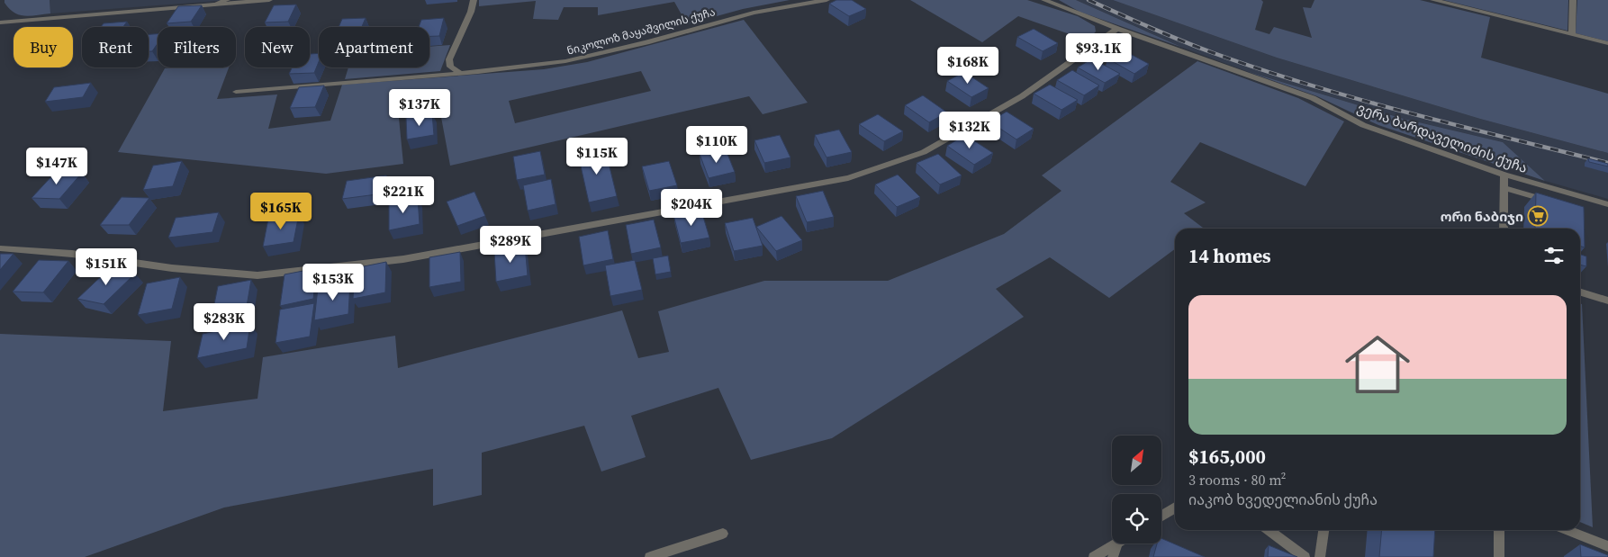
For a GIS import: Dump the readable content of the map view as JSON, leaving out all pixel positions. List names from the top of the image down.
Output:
{
  "streets": {
    "street": ["ნიკოლოზ მაყაშვილის ქუჩა", "ვერა ბარდაველიძის ქუჩა"]
  },
  "places": {
    "supermarket": ["ორი ნაბიჯი"]
  },
  "north": "top right",
  "page": {
    "chip": [
      "Buy",
      "Rent",
      "Filters",
      "New",
      "Apartment"
    ],
    "price": [
      "$93.1K",
      "$168K",
      "$137K",
      "$132K",
      "$110K",
      "$115K",
      "$147K",
      "$221K",
      "$204K",
      "$165K",
      "$289K",
      "$151K",
      "$153K",
      "$283K"
    ],
    "heading": "14 homes",
    "list": [
      {
        "name": "$165,000",
        "note": "3 rooms · 80 m² · იაკობ ხვედელიანის ქუჩა"
      }
    ]
  }
}
